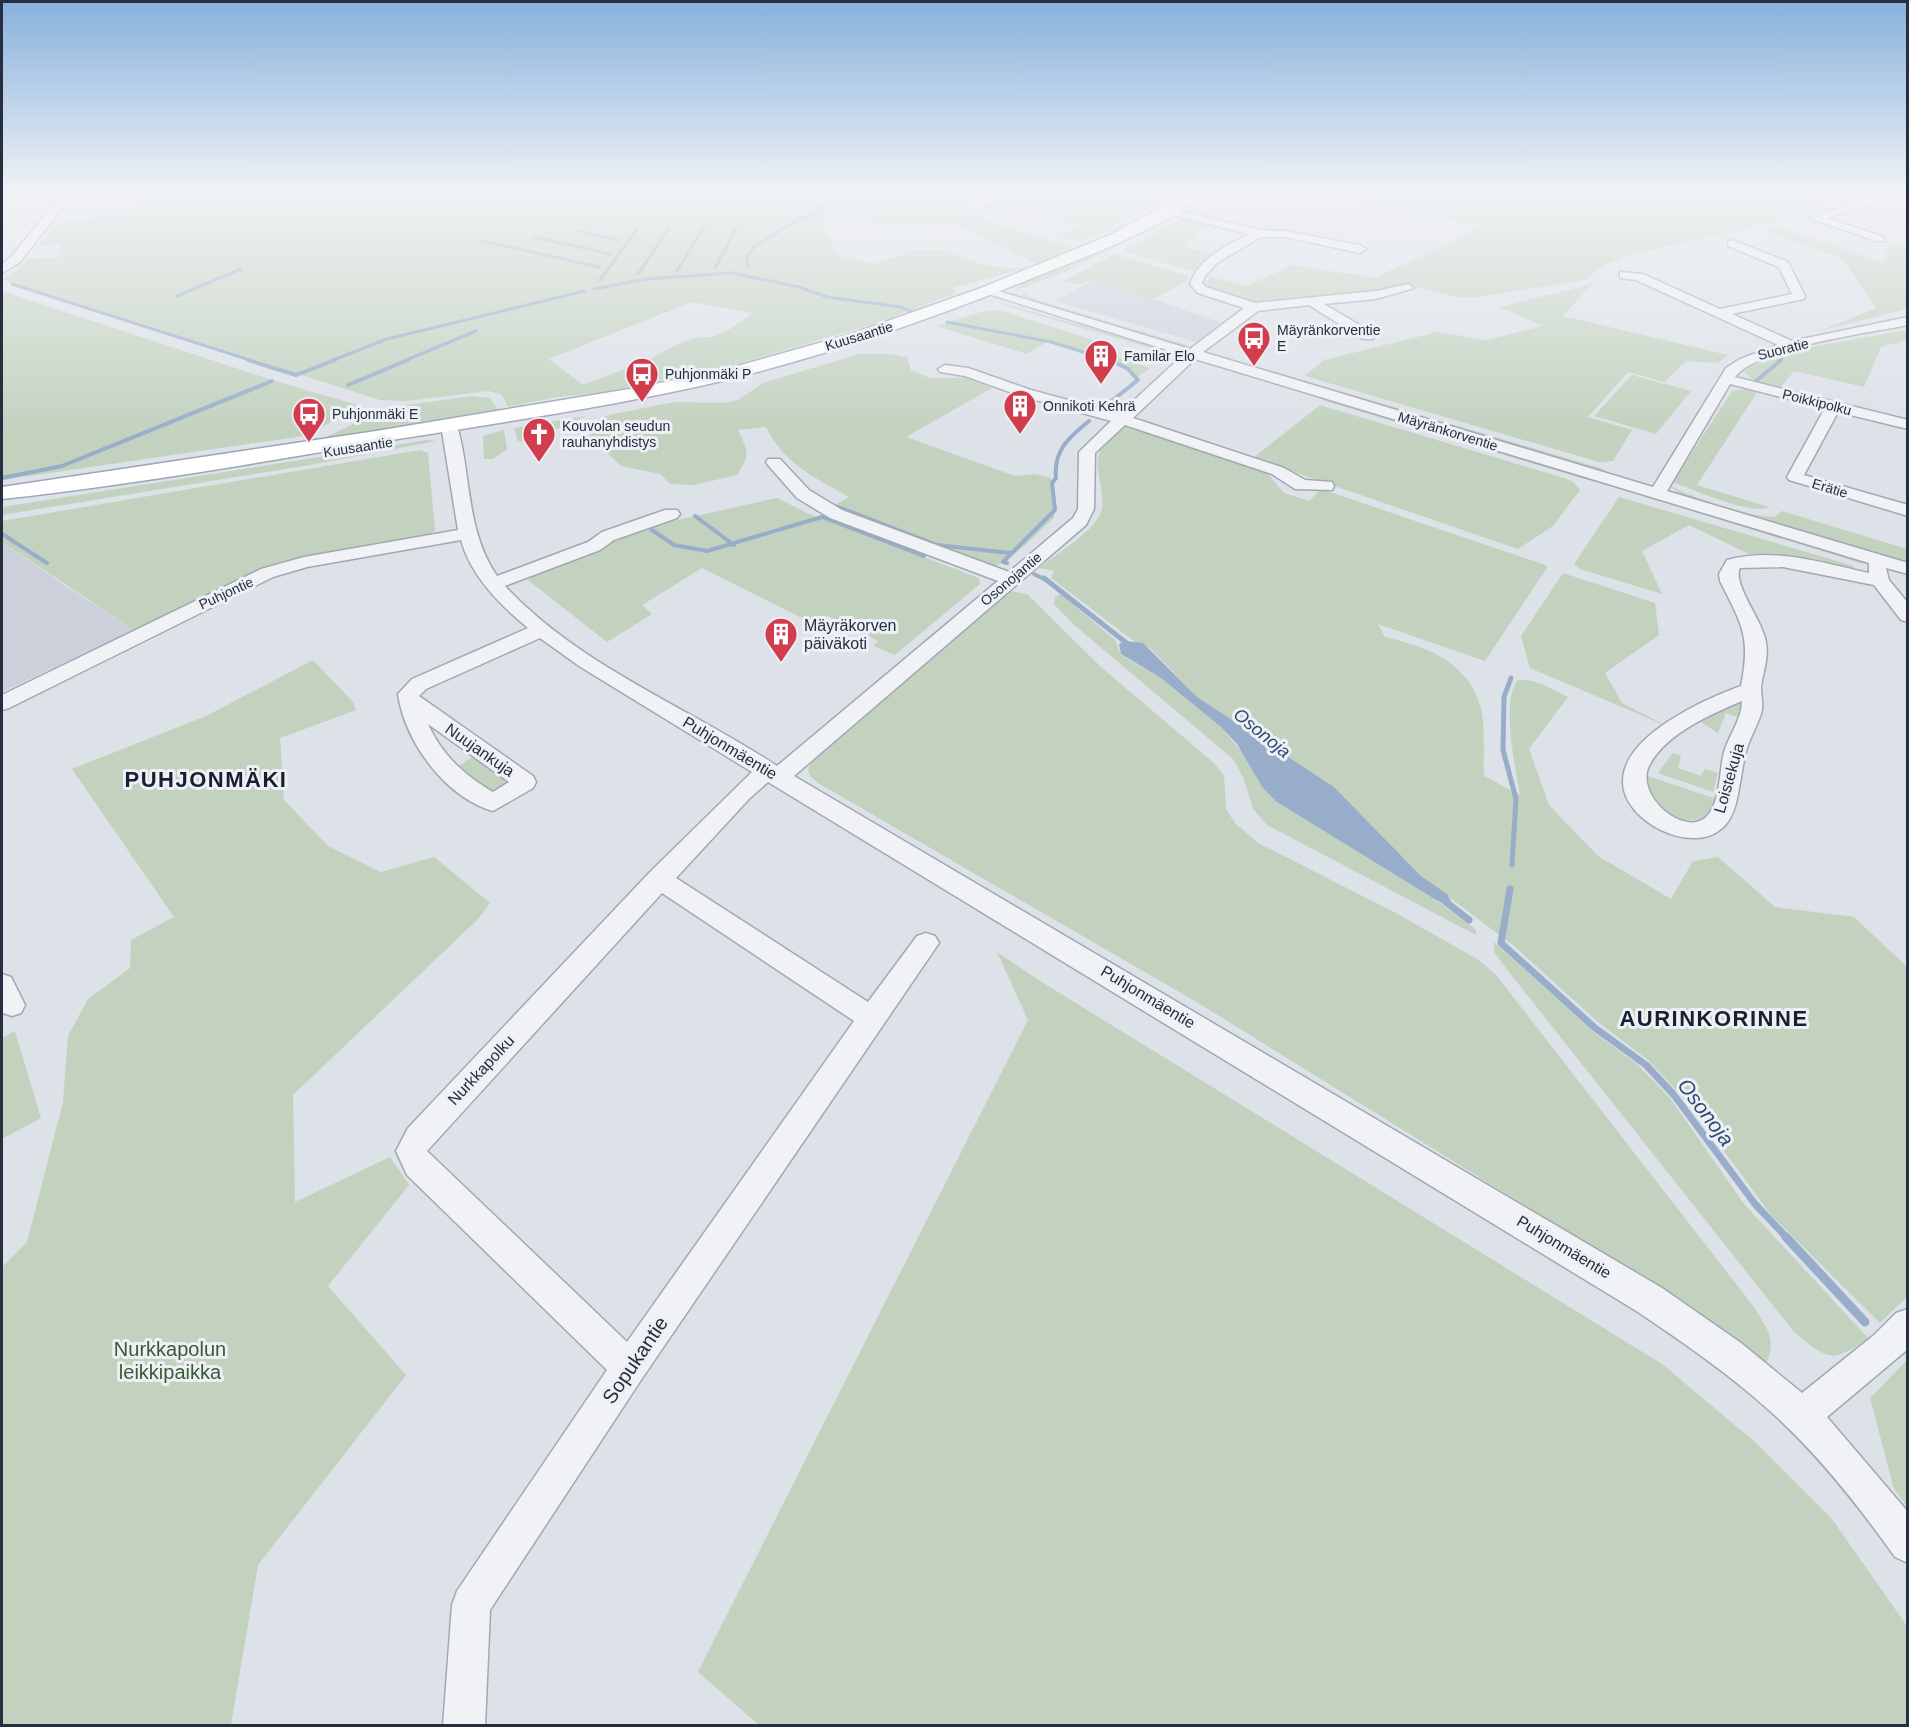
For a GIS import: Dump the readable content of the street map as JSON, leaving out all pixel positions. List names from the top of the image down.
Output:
{
  "streets": {
    "main road": ["Kuusaantie"],
    "street": [
      "Suoratie",
      "Poikkipolku",
      "Mäyränkorventie",
      "Erätie",
      "Osonojantie",
      "Puhjontie",
      "Puhjonmäentie",
      "Nuujankuja",
      "Loistekuja",
      "Nurkkapolku",
      "Sopukantie"
    ]
  },
  "crossings": [
    ["Kuusaantie", "Mäyränkorventie"],
    ["Kuusaantie", "Puhjonmäentie"],
    ["Suoratie", "Poikkipolku"],
    ["Suoratie", "Mäyränkorventie"],
    ["Poikkipolku", "Erätie"],
    ["Mäyränkorventie", "Osonojantie"],
    ["Osonojantie", "Puhjonmäentie"],
    ["Osonojantie", "Nurkkapolku"],
    ["Puhjontie", "Puhjonmäentie"],
    ["Puhjonmäentie", "Nurkkapolku"],
    ["Nurkkapolku", "Sopukantie"]
  ],
  "districts": ["PUHJONMÄKI", "AURINKORINNE"],
  "water": ["Osonoja"],
  "parks": ["Nurkkapolun leikkipaikka"],
  "places": {
    "bus stop": ["Mäyränkorventie E", "Puhjonmäki P", "Puhjonmäki E"],
    "building": ["Familar Elo", "Onnikoti Kehrä", "Mäyräkorven päiväkoti"],
    "church": ["Kouvolan seudun rauhanyhdistys"]
  }
}
